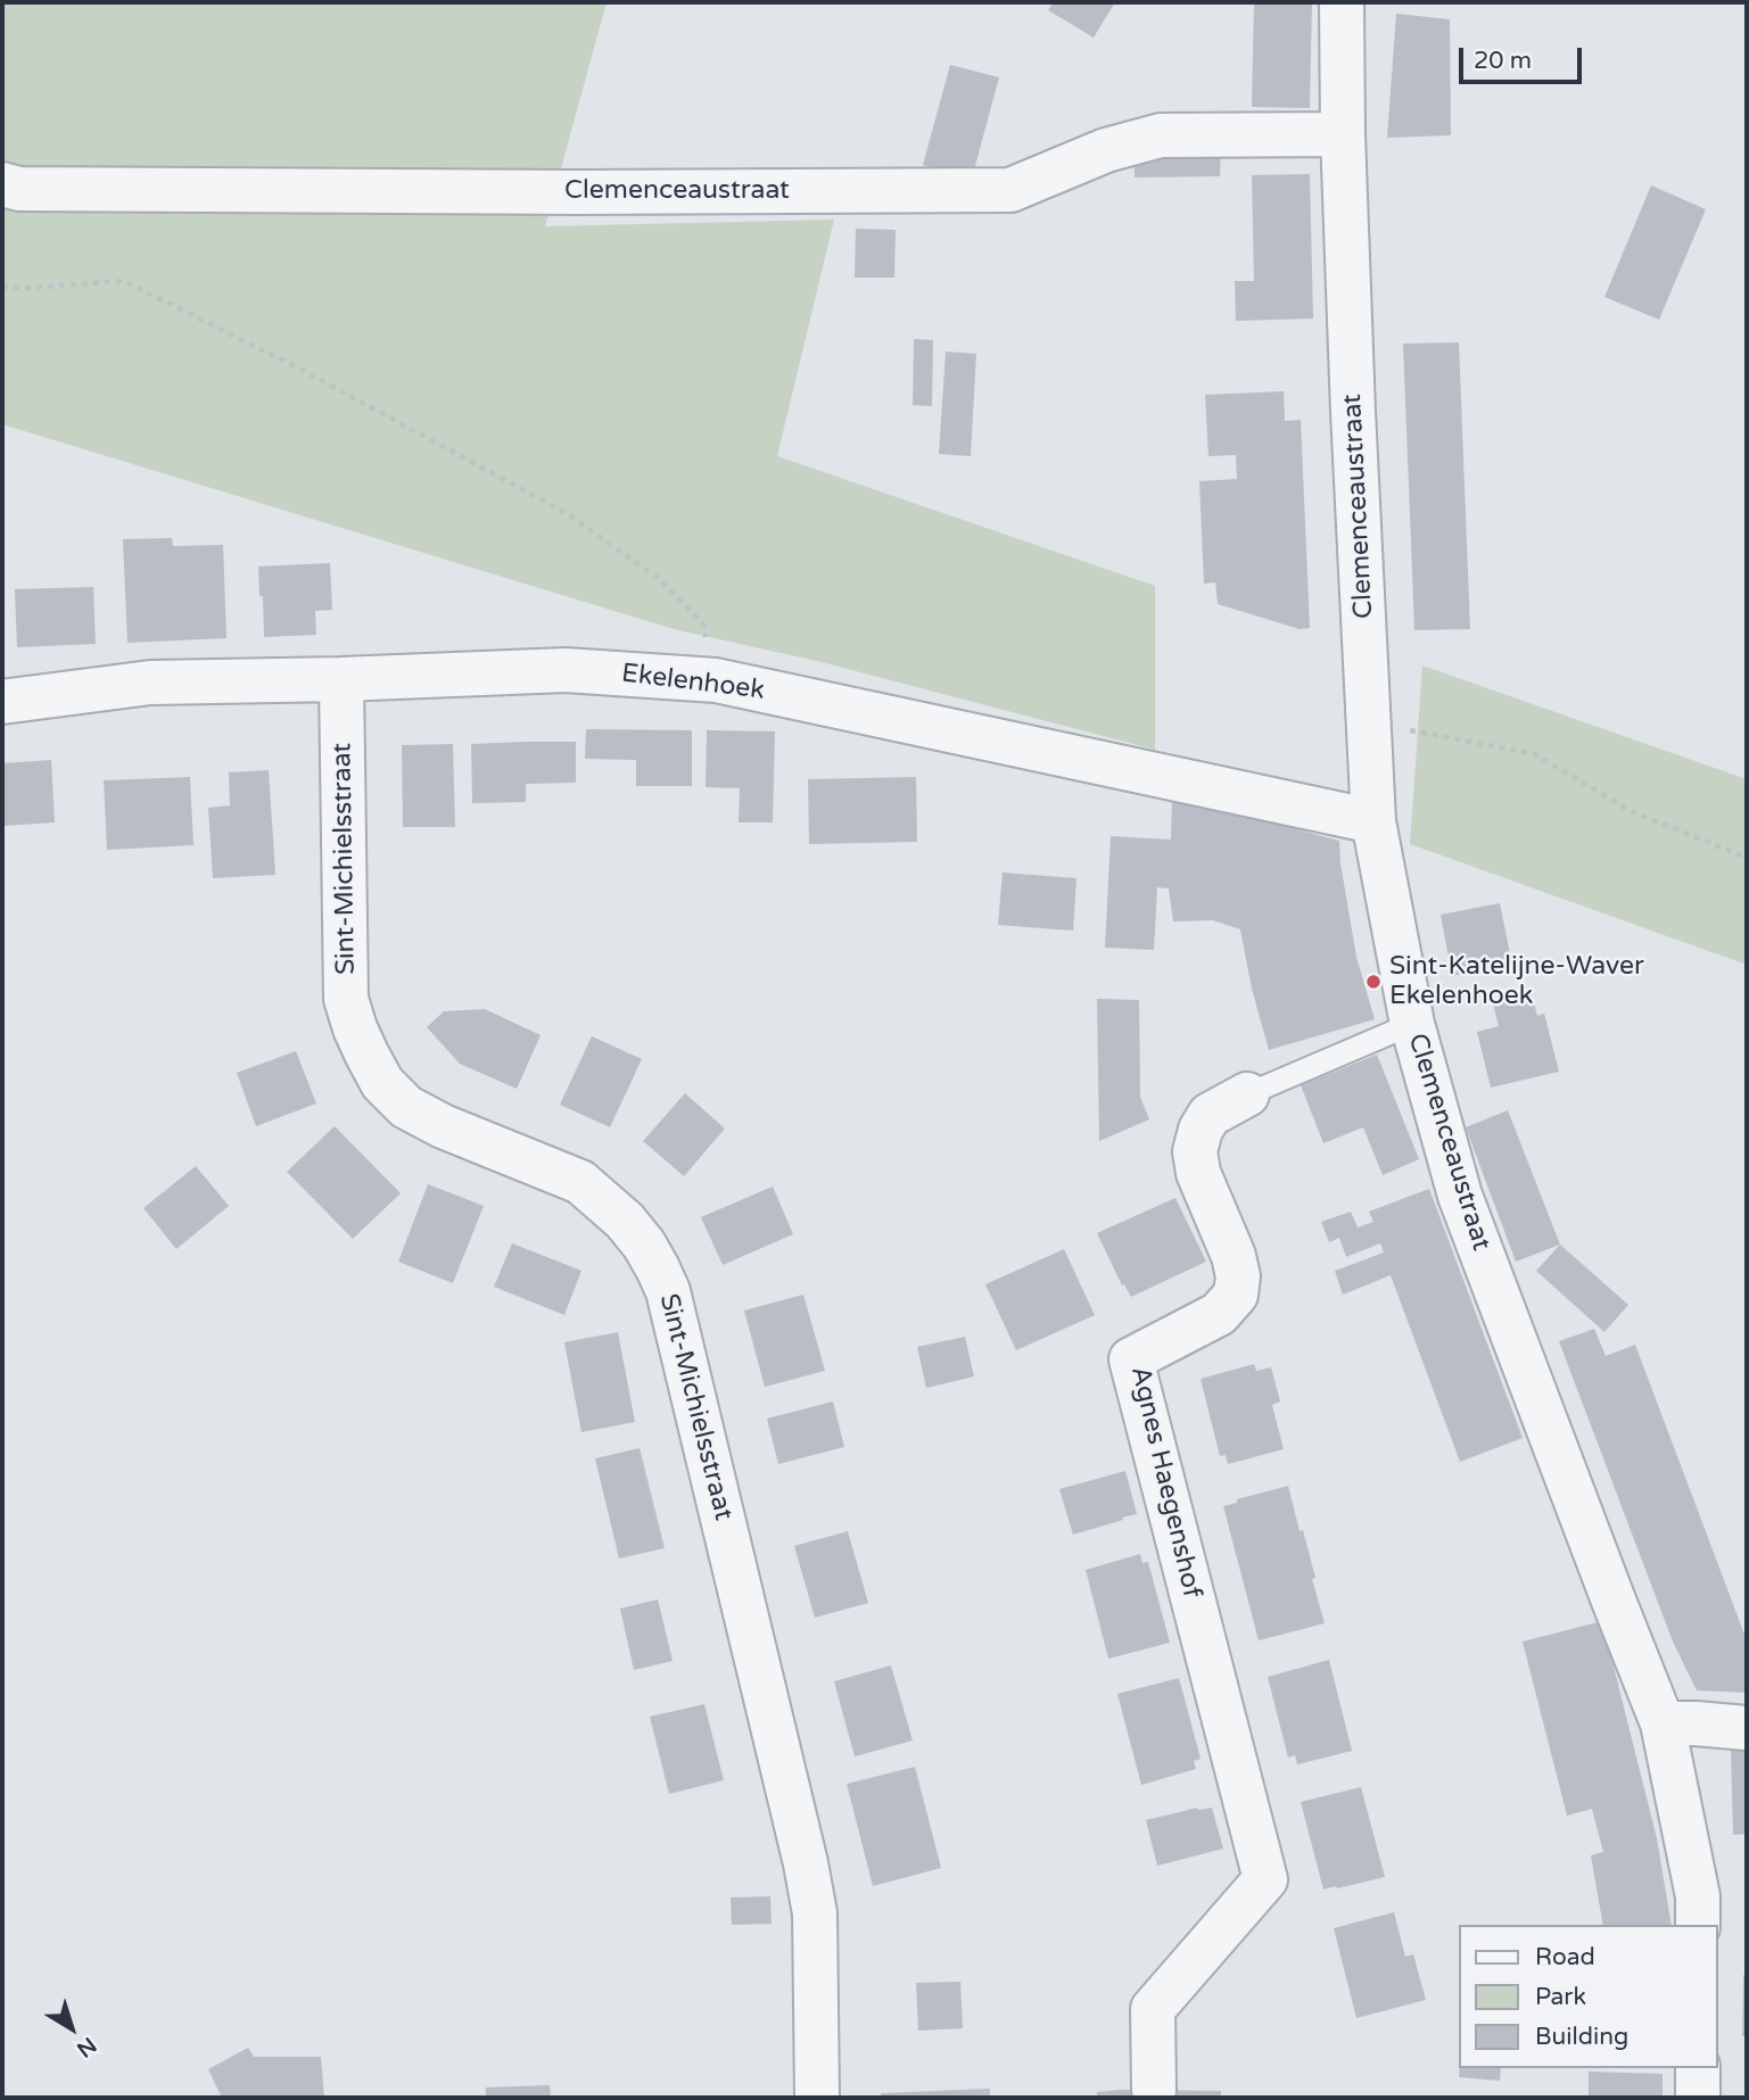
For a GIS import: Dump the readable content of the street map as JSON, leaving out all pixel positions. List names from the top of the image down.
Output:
{
  "streets": {
    "street": [
      "Clemenceaustraat",
      "Ekelenhoek",
      "Sint-Michielsstraat",
      "Agnes Haegenshof"
    ]
  },
  "crossings": [
    ["Clemenceaustraat", "Ekelenhoek"],
    ["Clemenceaustraat", "Agnes Haegenshof"],
    ["Ekelenhoek", "Sint-Michielsstraat"]
  ],
  "places": ["Sint-Katelijne-Waver Ekelenhoek"],
  "legend": ["Road", "Park", "Building"],
  "scale_bar": "20 m",
  "north": "bottom right"
}
